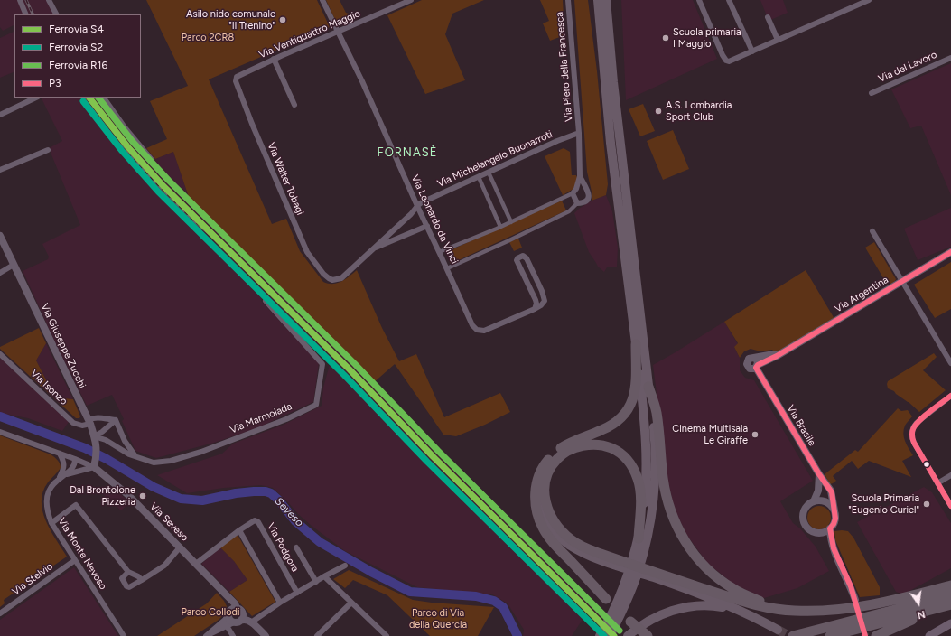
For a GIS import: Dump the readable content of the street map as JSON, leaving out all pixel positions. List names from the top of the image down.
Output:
{
  "streets": {
    "street": [
      "Via Ventiquattro Maggio",
      "Via Piero della Francesca",
      "Via del Lavoro",
      "Via Michelangelo Buonarroti",
      "Via Walter Tobagi",
      "Via Leonardo da Vinci",
      "Via Argentina",
      "Via Giuseppe Zucchi",
      "Via Isonzo",
      "Via Marmolada",
      "Via Brasile",
      "Via Seveso",
      "Via Podgora",
      "Via Monte Nevoso",
      "Via Stelvio"
    ]
  },
  "crossings": [
    ["Via Ventiquattro Maggio", "Via Walter Tobagi"],
    ["Via Ventiquattro Maggio", "Via Leonardo da Vinci"],
    ["Via Piero della Francesca", "Via Michelangelo Buonarroti"],
    ["Via Michelangelo Buonarroti", "Via Walter Tobagi"],
    ["Via Michelangelo Buonarroti", "Via Leonardo da Vinci"],
    ["Via Argentina", "Via Brasile"],
    ["Via Giuseppe Zucchi", "Via Isonzo"],
    ["Via Giuseppe Zucchi", "Via Marmolada"],
    ["Via Giuseppe Zucchi", "Via Seveso"],
    ["Via Seveso", "Via Podgora"],
    ["Via Monte Nevoso", "Via Stelvio"]
  ],
  "districts": ["FORNASÈ"],
  "water": ["Seveso"],
  "parks": ["Parco 2CR8", "Parco Collodi", "Parco di Via della Quercia"],
  "places": [
    "Asilo nido comunale \"Il Trenino\"",
    "Scuola primaria I Maggio",
    "A.S. Lombardia Sport Club",
    "Cinema Multisala Le Giraffe",
    "Dal Brontolone Pizzeria",
    "Scuola Primaria \"Eugenio Curiel\""
  ],
  "lines": [
    "rail line S4",
    "rail line R16",
    "rail line S2",
    "transit line P3"
  ],
  "legend": [
    "Ferrovia S4",
    "Ferrovia S2",
    "Ferrovia R16",
    "P3"
  ],
  "north": "bottom"
}
